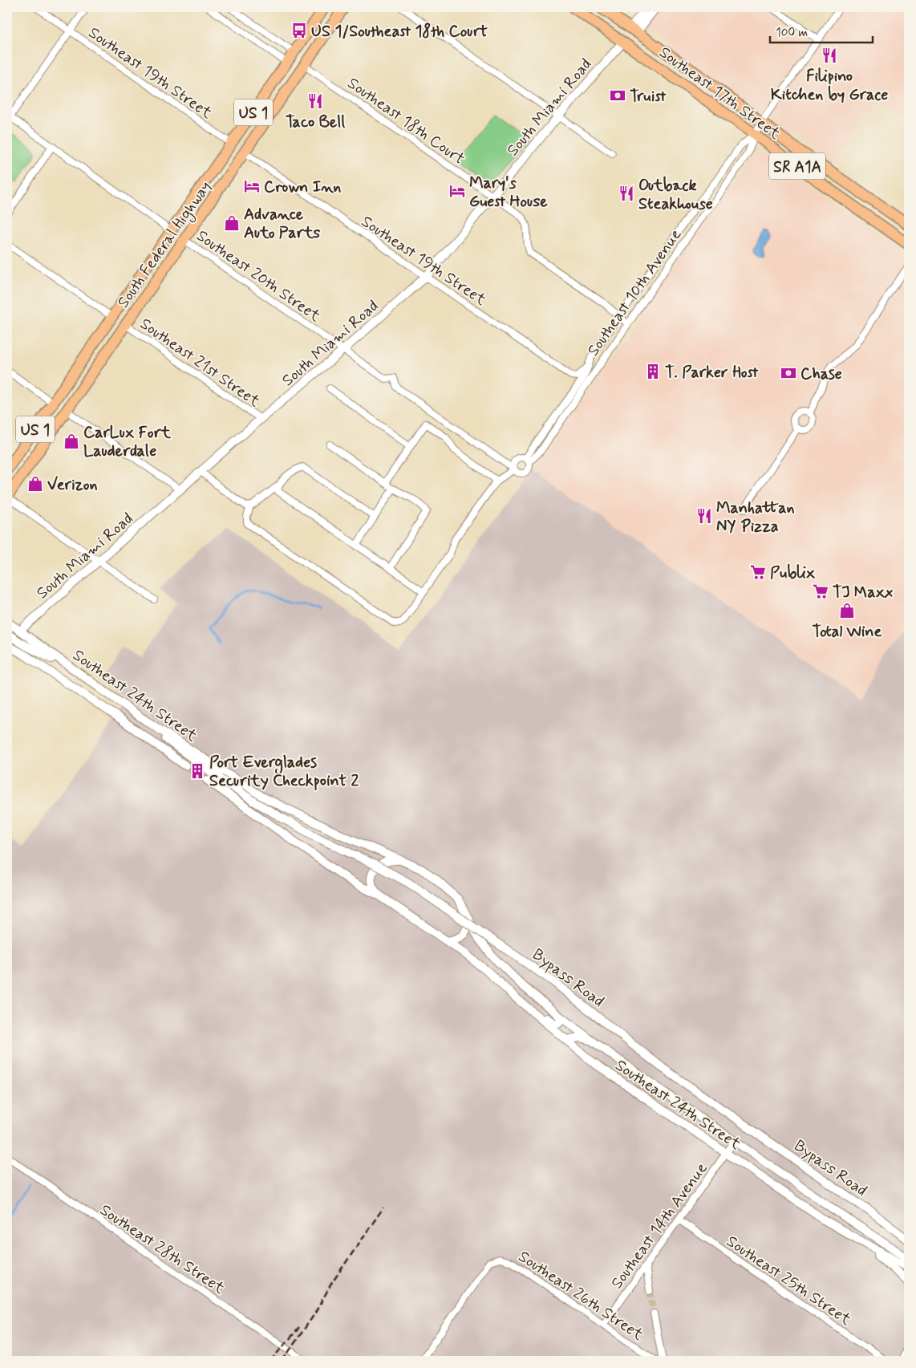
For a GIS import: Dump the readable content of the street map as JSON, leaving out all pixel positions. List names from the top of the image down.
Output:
{
  "streets": {
    "main road": [
      "Southeast 17th Street",
      "US 1",
      "SR A1A",
      "South Federal Highway"
    ],
    "street": [
      "Southeast 19th Street",
      "South Miami Road",
      "Southeast 18th Court",
      "Southeast 20th Street",
      "Southeast 10th Avenue",
      "Southeast 21st Street",
      "Southeast 24th Street",
      "Bypass Road",
      "Southeast 14th Avenue",
      "Southeast 28th Street",
      "Southeast 25th Street",
      "Southeast 26th Street"
    ]
  },
  "crossings": [
    ["Southeast 19th Street", "South Miami Road"],
    ["Southeast 19th Street", "South Federal Highway"],
    ["Southeast 19th Street", "Southeast 10th Avenue"],
    ["Southeast 17th Street", "South Miami Road"],
    ["Southeast 17th Street", "Southeast 10th Avenue"],
    ["South Miami Road", "Southeast 18th Court"],
    ["South Miami Road", "Southeast 20th Street"],
    ["South Miami Road", "Southeast 21st Street"],
    ["South Miami Road", "Southeast 24th Street"],
    ["Southeast 18th Court", "South Federal Highway"],
    ["Southeast 18th Court", "Southeast 10th Avenue"],
    ["South Federal Highway", "Southeast 20th Street"],
    ["South Federal Highway", "Southeast 21st Street"],
    ["Southeast 20th Street", "Southeast 10th Avenue"],
    ["Southeast 24th Street", "Bypass Road"],
    ["Southeast 24th Street", "Southeast 14th Avenue"],
    ["Southeast 14th Avenue", "Southeast 25th Street"],
    ["Southeast 14th Avenue", "Southeast 26th Street"]
  ],
  "places": {
    "bus stop": ["US 1/Southeast 18th Court"],
    "restaurant": [
      "Filipino Kitchen by Grace",
      "Taco Bell",
      "Outback Steakhouse",
      "Manhattan NY Pizza"
    ],
    "bank": ["Truist", "Chase"],
    "hotel": ["Crown Inn", "Mary's Guest House"],
    "shop": [
      "Advance Auto Parts",
      "CarLux Fort Lauderdale",
      "Verizon",
      "Total Wine"
    ],
    "building": ["T. Parker Host", "Port Everglades Security Checkpoint 2"],
    "supermarket": ["Publix", "TJ Maxx"]
  },
  "scale_bar": "100 m"
}
